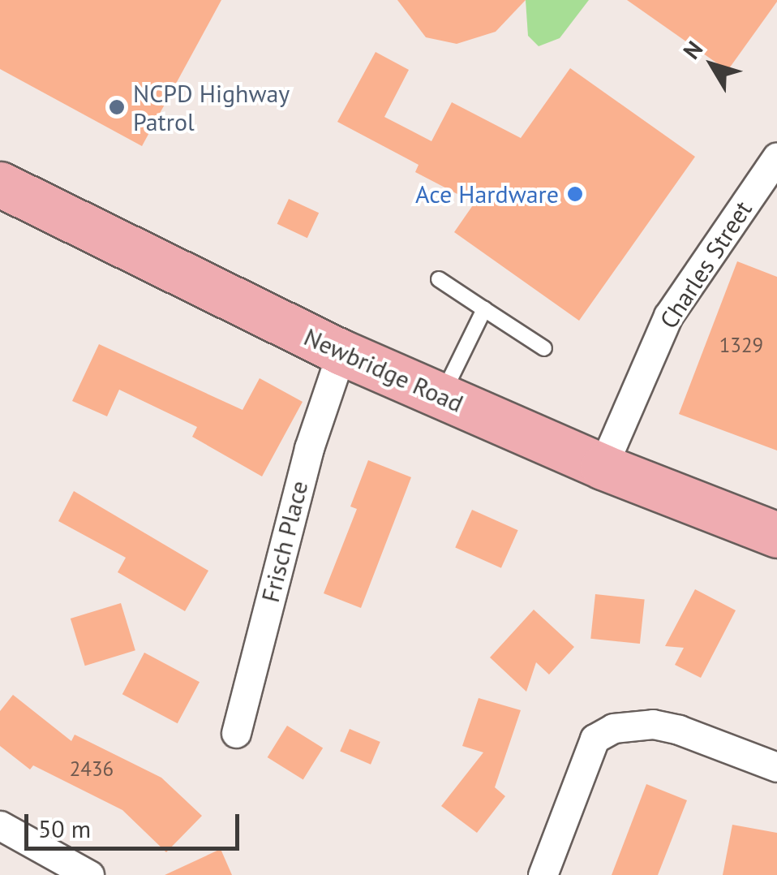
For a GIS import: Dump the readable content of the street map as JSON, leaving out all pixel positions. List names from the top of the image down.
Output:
{
  "streets": {
    "main road": ["Newbridge Road"],
    "street": ["Charles Street", "Frisch Place"]
  },
  "crossings": [
    ["Charles Street", "Newbridge Road"],
    ["Newbridge Road", "Frisch Place"]
  ],
  "places": ["NCPD Highway Patrol", "Ace Hardware"],
  "house_numbers": ["1329", "2436"],
  "scale_bar": "50 m",
  "north": "top left"
}
